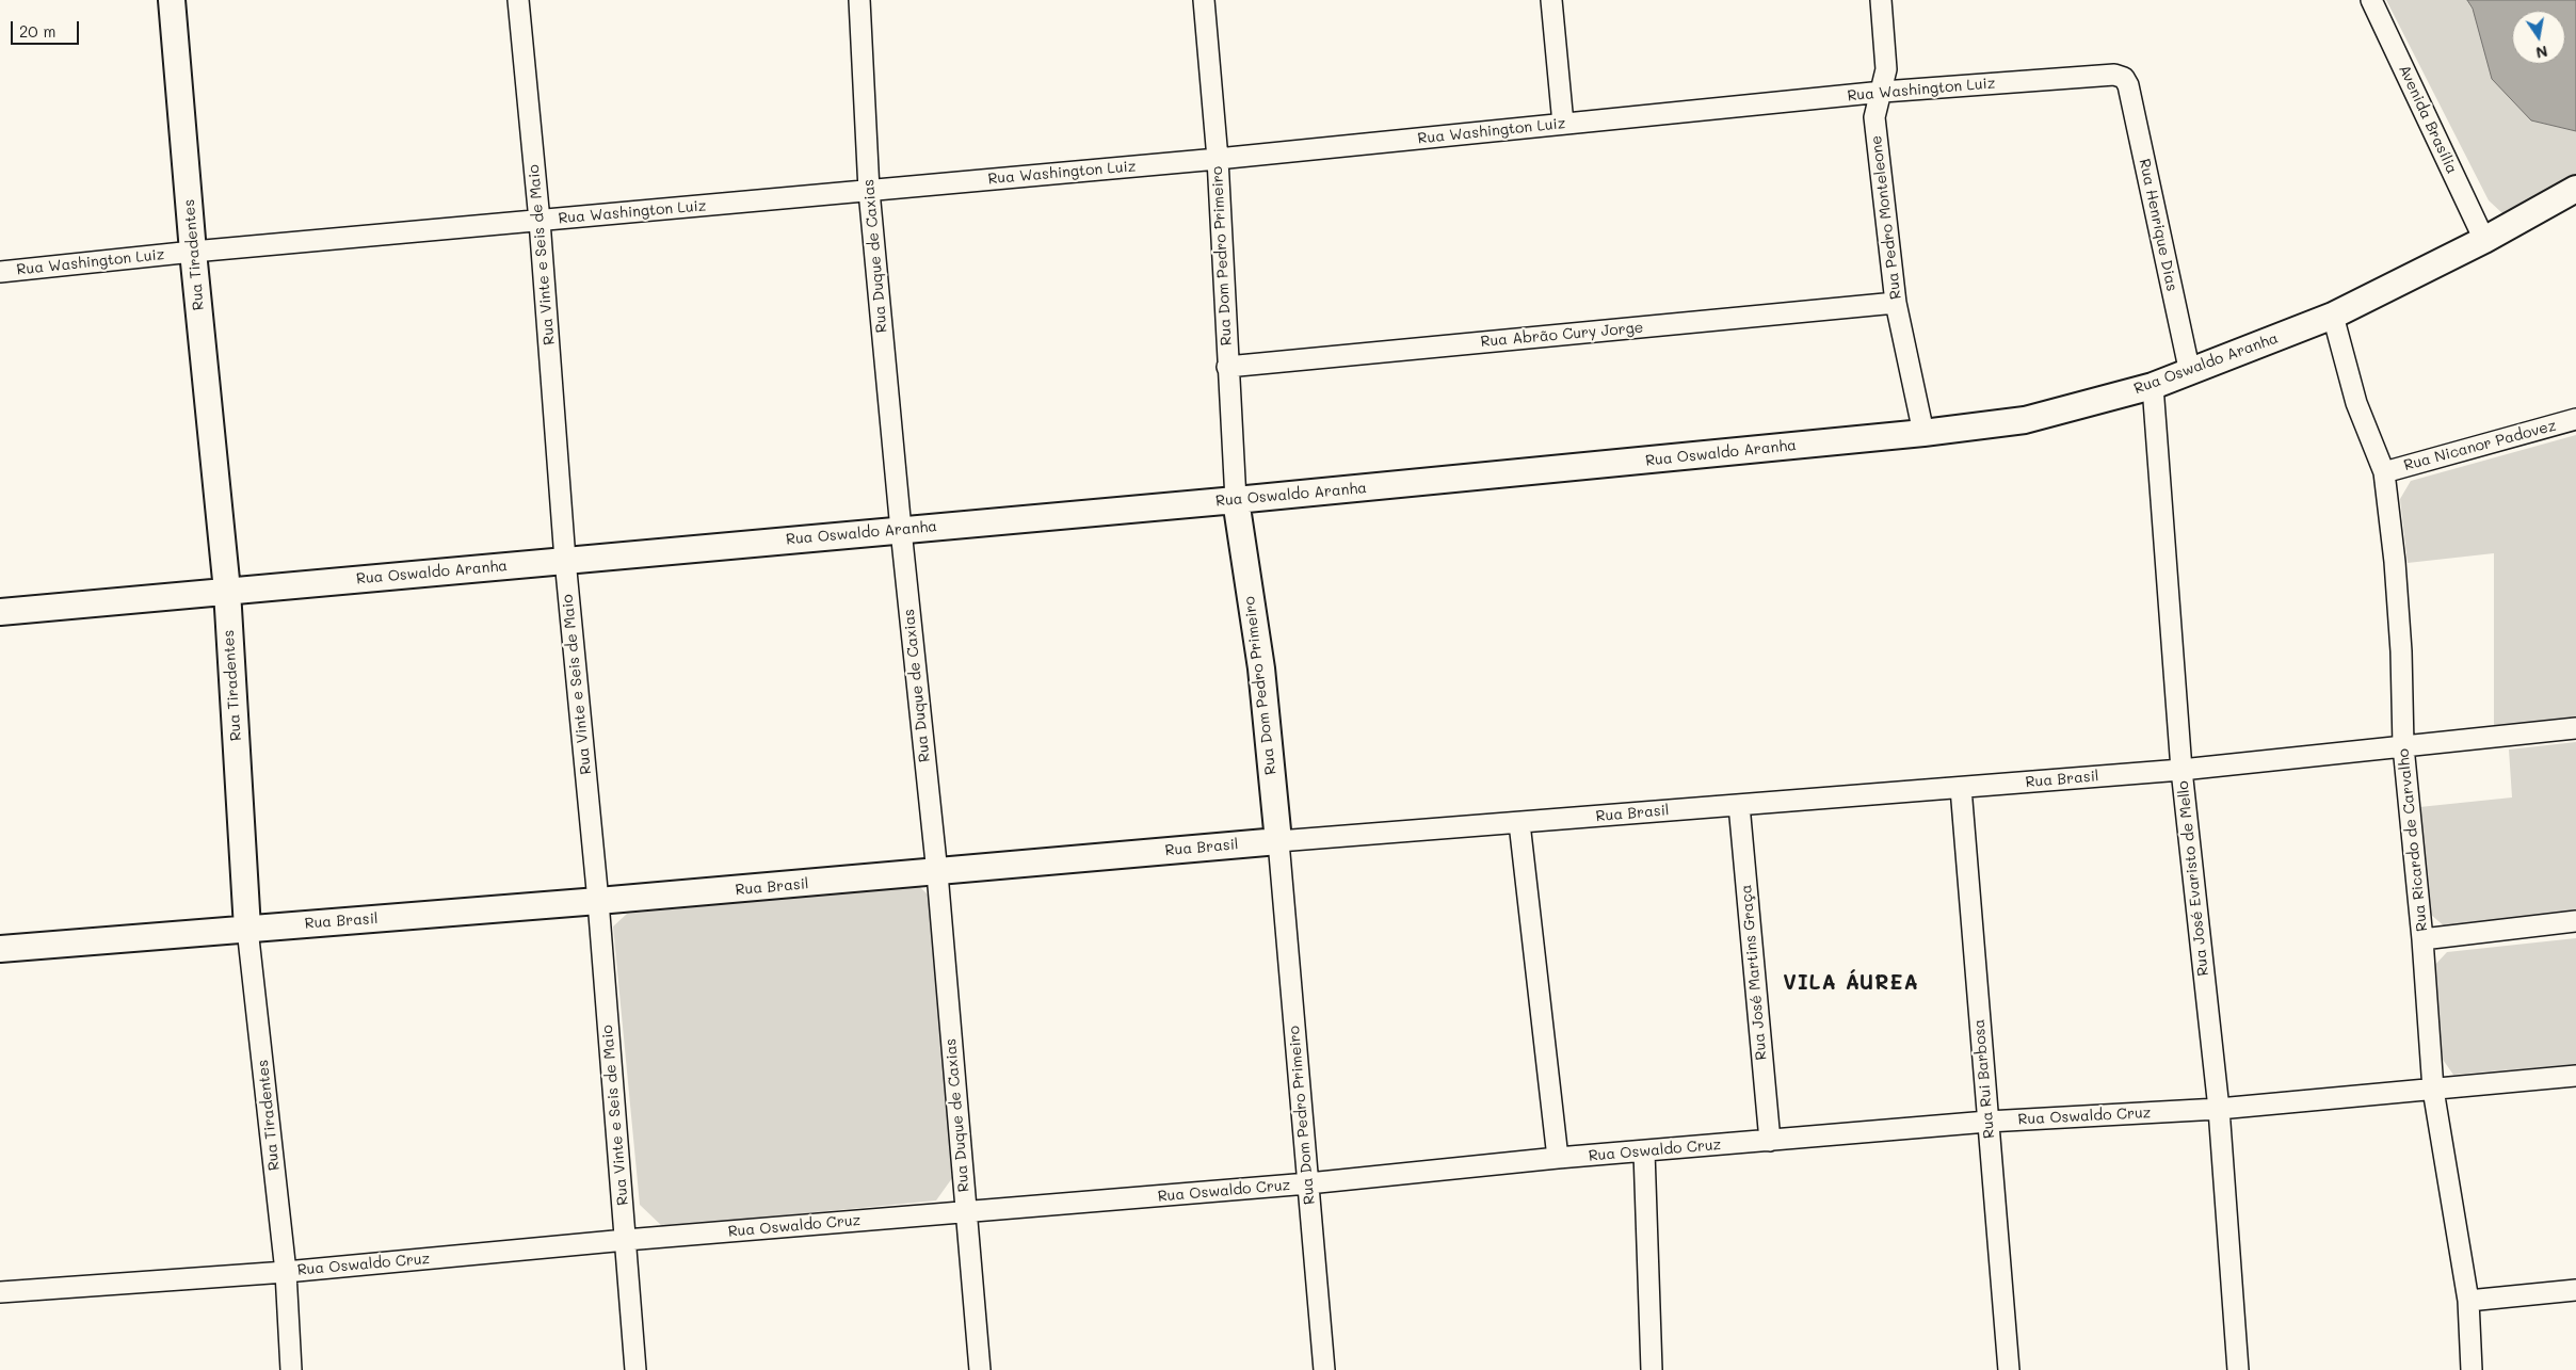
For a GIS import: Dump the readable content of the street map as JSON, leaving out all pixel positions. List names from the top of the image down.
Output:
{
  "streets": {
    "street": [
      "Rua Washington Luiz",
      "Avenida Brasília",
      "Rua Pedro Monteleone",
      "Rua Henrique Dias",
      "Rua Tiradentes",
      "Rua Vinte e Seis de Maio",
      "Rua Duque de Caxias",
      "Rua Dom Pedro Primeiro",
      "Rua Abrão Cury Jorge",
      "Rua Oswaldo Aranha",
      "Rua Nicanor Padovez",
      "Rua Brasil",
      "Rua Ricardo de Carvalho",
      "Rua José Evaristo de Mello",
      "Rua José Martins Graça",
      "Rua Rui Barbosa",
      "Rua Oswaldo Cruz"
    ]
  },
  "crossings": [
    ["Rua Washington Luiz", "Rua Pedro Monteleone"],
    ["Rua Washington Luiz", "Rua Henrique Dias"],
    ["Rua Washington Luiz", "Rua Tiradentes"],
    ["Rua Washington Luiz", "Rua Vinte e Seis de Maio"],
    ["Rua Washington Luiz", "Rua Duque de Caxias"],
    ["Rua Washington Luiz", "Rua Dom Pedro Primeiro"],
    ["Avenida Brasília", "Rua Oswaldo Aranha"],
    ["Rua Pedro Monteleone", "Rua Abrão Cury Jorge"],
    ["Rua Pedro Monteleone", "Rua Oswaldo Aranha"],
    ["Rua Henrique Dias", "Rua Oswaldo Aranha"],
    ["Rua Tiradentes", "Rua Oswaldo Aranha"],
    ["Rua Tiradentes", "Rua Brasil"],
    ["Rua Tiradentes", "Rua Oswaldo Cruz"],
    ["Rua Vinte e Seis de Maio", "Rua Oswaldo Aranha"],
    ["Rua Vinte e Seis de Maio", "Rua Brasil"],
    ["Rua Vinte e Seis de Maio", "Rua Oswaldo Cruz"],
    ["Rua Duque de Caxias", "Rua Oswaldo Aranha"],
    ["Rua Duque de Caxias", "Rua Brasil"],
    ["Rua Duque de Caxias", "Rua Oswaldo Cruz"],
    ["Rua Dom Pedro Primeiro", "Rua Abrão Cury Jorge"],
    ["Rua Dom Pedro Primeiro", "Rua Oswaldo Aranha"],
    ["Rua Dom Pedro Primeiro", "Rua Brasil"],
    ["Rua Dom Pedro Primeiro", "Rua Oswaldo Cruz"],
    ["Rua Oswaldo Aranha", "Rua Ricardo de Carvalho"],
    ["Rua Oswaldo Aranha", "Rua José Evaristo de Mello"],
    ["Rua Nicanor Padovez", "Rua Ricardo de Carvalho"],
    ["Rua Brasil", "Rua Ricardo de Carvalho"],
    ["Rua Brasil", "Rua José Evaristo de Mello"],
    ["Rua Brasil", "Rua José Martins Graça"],
    ["Rua Brasil", "Rua Rui Barbosa"],
    ["Rua Ricardo de Carvalho", "Rua Oswaldo Cruz"],
    ["Rua José Evaristo de Mello", "Rua Oswaldo Cruz"],
    ["Rua José Martins Graça", "Rua Oswaldo Cruz"],
    ["Rua Rui Barbosa", "Rua Oswaldo Cruz"]
  ],
  "districts": ["VILA ÁUREA"],
  "scale_bar": "20 m",
  "north": "bottom"
}
